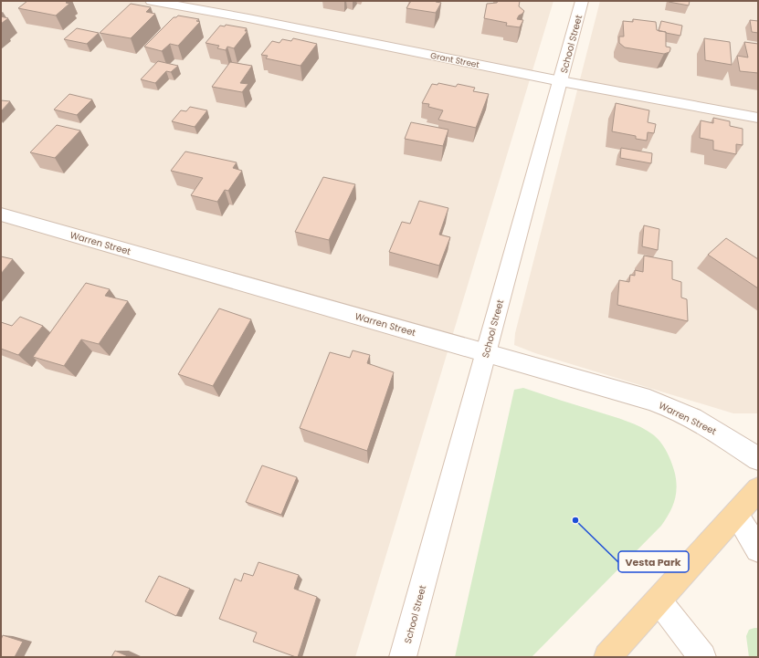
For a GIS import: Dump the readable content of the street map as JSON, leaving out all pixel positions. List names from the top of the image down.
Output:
{
  "streets": {
    "street": ["School Street", "Grant Street", "Warren Street"]
  },
  "crossings": [
    ["School Street", "Grant Street"],
    ["School Street", "Warren Street"]
  ],
  "places": ["Vesta Park"]
}
